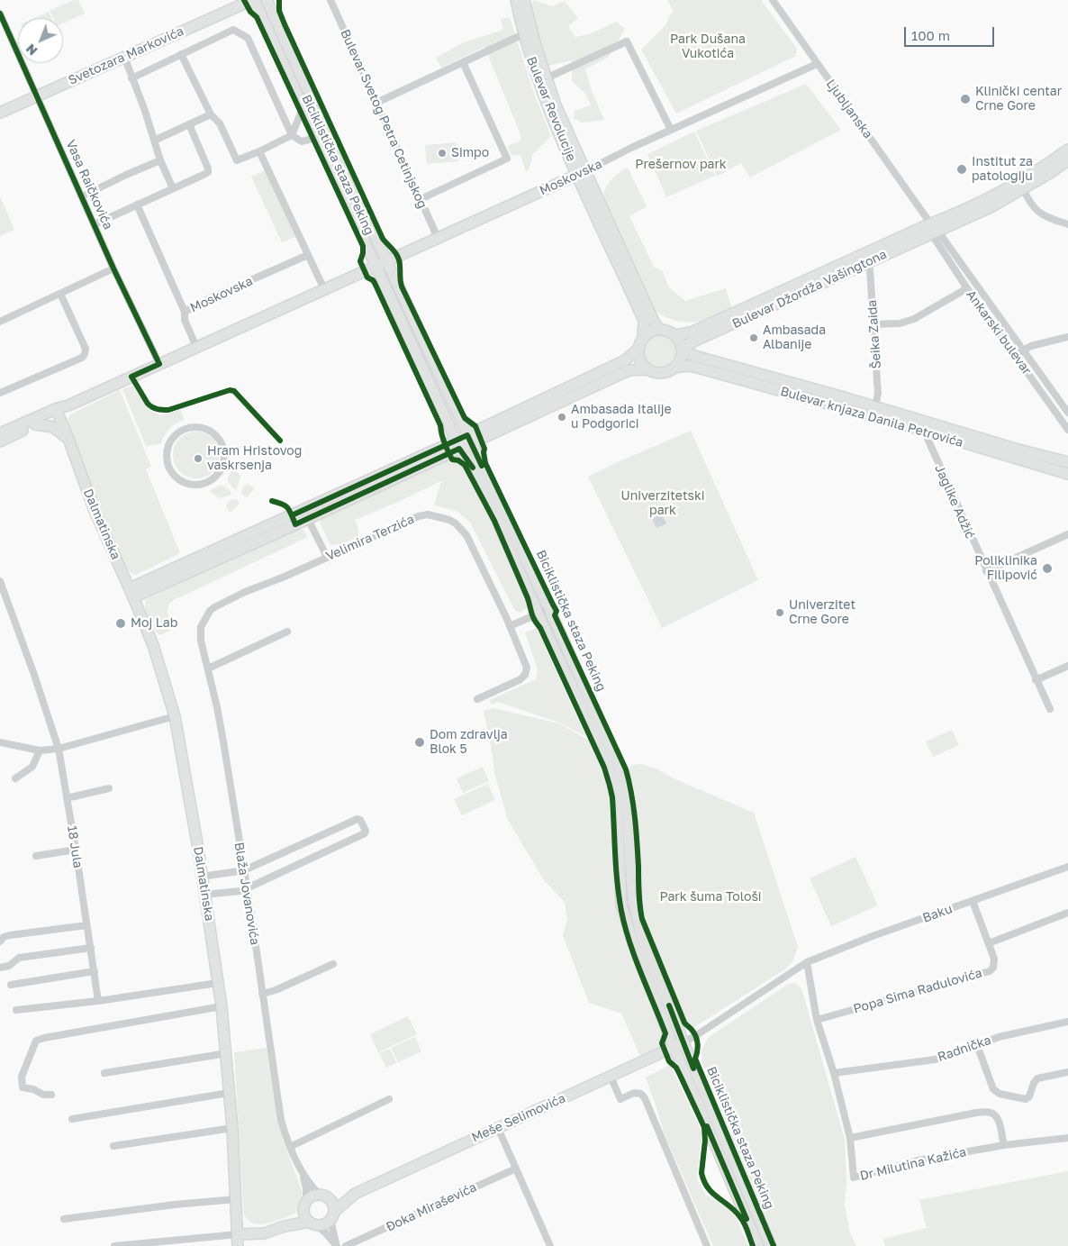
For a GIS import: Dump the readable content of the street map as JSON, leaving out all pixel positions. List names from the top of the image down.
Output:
{
  "streets": {
    "main road": [
      "Svetozara Markovića",
      "Bulevar Revolucije",
      "Moskovska",
      "Bulevar Džordža Vašingtona",
      "Bulevar knjaza Danila Petrovića",
      "Dalmatinska",
      "Meše Selimovića"
    ],
    "street": [
      "Ljubljanska",
      "Bulevar Svetog Petra Cetinjskog",
      "Vasa Raičkovića",
      "Ankarski bulevar",
      "Šeika Zaida",
      "Jaglike Adžić",
      "Velimira Terzića",
      "18 Jula",
      "Blaža Jovanovića",
      "Baku",
      "Popa Sima Radulovića",
      "Radnička",
      "Dr Milutina Kažića",
      "Đoka Miraševića"
    ],
    "cycle path": ["Biciklistička staza Peking"]
  },
  "crossings": [
    ["Svetozara Markovića", "Vasa Raičkovića"],
    ["Bulevar Revolucije", "Moskovska"],
    ["Bulevar Revolucije", "Bulevar Džordža Vašingtona"],
    ["Bulevar Revolucije", "Bulevar knjaza Danila Petrovića"],
    ["Ljubljanska", "Moskovska"],
    ["Ljubljanska", "Bulevar Džordža Vašingtona"],
    ["Ljubljanska", "Ankarski bulevar"],
    ["Bulevar Svetog Petra Cetinjskog", "Moskovska"],
    ["Moskovska", "Vasa Raičkovića"],
    ["Moskovska", "Dalmatinska"],
    ["Bulevar Džordža Vašingtona", "Ankarski bulevar"],
    ["Bulevar Džordža Vašingtona", "Šeika Zaida"],
    ["Bulevar Džordža Vašingtona", "Bulevar knjaza Danila Petrovića"],
    ["Šeika Zaida", "Bulevar knjaza Danila Petrovića"],
    ["Bulevar knjaza Danila Petrovića", "Jaglike Adžić"],
    ["Velimira Terzića", "Blaža Jovanovića"],
    ["Blaža Jovanovića", "Meše Selimovića"],
    ["Baku", "Popa Sima Radulovića"],
    ["Baku", "Meše Selimovića"],
    ["Baku", "Dr Milutina Kažića"],
    ["Popa Sima Radulovića", "Dr Milutina Kažića"],
    ["Radnička", "Dr Milutina Kažića"]
  ],
  "parks": [
    "Park Dušana Vukotića",
    "Prešernov park",
    "Univerzitetski park",
    "Park šuma Tološi"
  ],
  "places": [
    "Klinički centar Crne Gore",
    "Simpo",
    "Institut za patologiju",
    "Ambasada Albanije",
    "Ambasada Italije u Podgorici",
    "Hram Hristovog vaskrsenja",
    "Poliklinika Filipović",
    "Univerzitet Crne Gore",
    "Moj Lab",
    "Dom zdravlja Blok 5"
  ],
  "scale_bar": "100 m",
  "north": "bottom left"
}
